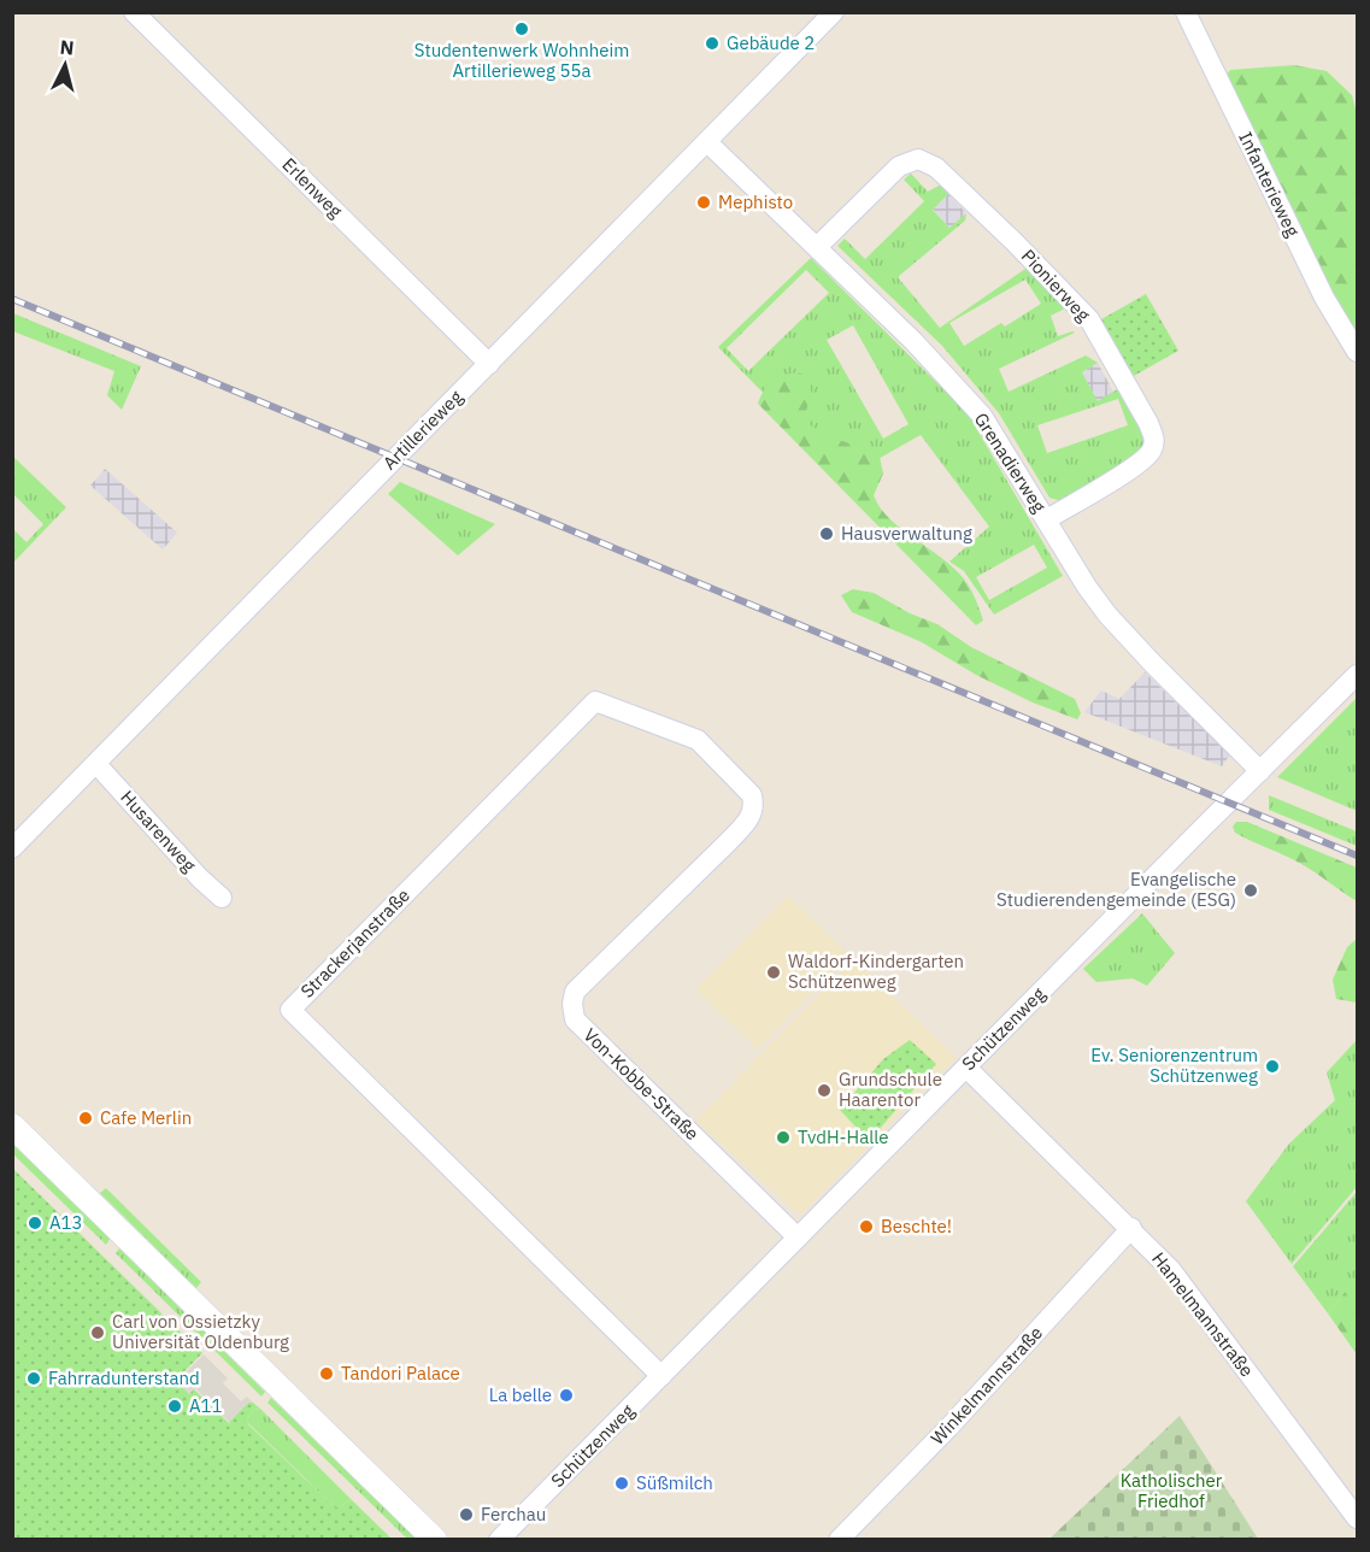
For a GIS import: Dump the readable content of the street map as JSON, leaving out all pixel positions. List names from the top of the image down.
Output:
{
  "streets": {
    "street": [
      "Infanterieweg",
      "Erlenweg",
      "Pionierweg",
      "Artillerieweg",
      "Grenadierweg",
      "Husarenweg",
      "Strackerjanstraße",
      "Schützenweg",
      "Von-Kobbe-Straße",
      "Hamelmannstraße",
      "Winkelmannstraße"
    ]
  },
  "crossings": [
    ["Erlenweg", "Artillerieweg"],
    ["Pionierweg", "Grenadierweg"],
    ["Artillerieweg", "Grenadierweg"],
    ["Artillerieweg", "Husarenweg"],
    ["Grenadierweg", "Schützenweg"],
    ["Strackerjanstraße", "Schützenweg"],
    ["Strackerjanstraße", "Von-Kobbe-Straße"],
    ["Schützenweg", "Von-Kobbe-Straße"],
    ["Schützenweg", "Hamelmannstraße"],
    ["Hamelmannstraße", "Winkelmannstraße"]
  ],
  "parks": ["Katholischer Friedhof"],
  "places": [
    "Studentenwerk Wohnheim Artillerieweg 55a",
    "Gebäude 2",
    "Mephisto",
    "Hausverwaltung",
    "Evangelische Studierendengemeinde (ESG)",
    "Waldorf-Kindergarten Schützenweg",
    "Ev. Seniorenzentrum Schützenweg",
    "Grundschule Haarentor",
    "Cafe Merlin",
    "TvdH-Halle",
    "A13",
    "Beschte!",
    "Carl von Ossietzky Universität Oldenburg",
    "Tandori Palace",
    "Fahrradunterstand",
    "La belle",
    "A11",
    "Süßmilch",
    "Ferchau"
  ],
  "north": "top"
}
